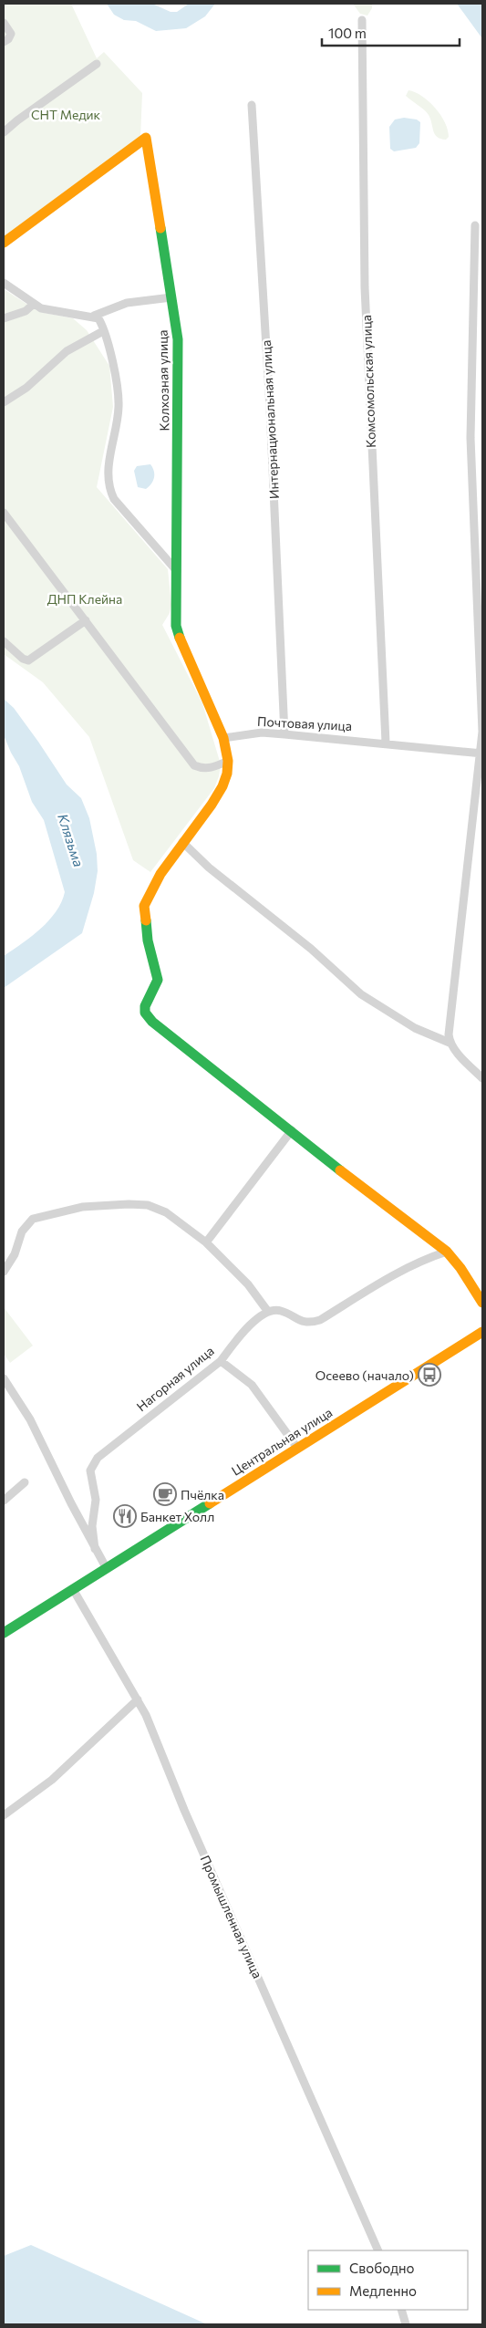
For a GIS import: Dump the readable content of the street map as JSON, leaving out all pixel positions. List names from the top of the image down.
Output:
{
  "streets": {
    "street": [
      "Колхозная улица",
      "Комсомольская улица",
      "Интернациональная улица",
      "Почтовая улица",
      "Нагорная улица",
      "Центральная улица",
      "Промышленная улица"
    ]
  },
  "crossings": [
    ["Колхозная улица", "Почтовая улица"],
    ["Комсомольская улица", "Почтовая улица"],
    ["Интернациональная улица", "Почтовая улица"],
    ["Центральная улица", "Промышленная улица"]
  ],
  "water": ["Клязьма"],
  "parks": ["СНТ Медик", "ДНП Клейна"],
  "places": {
    "bus stop": ["Осеево (начало)"],
    "cafe": ["Пчёлка"],
    "restaurant": ["Банкет Холл"]
  },
  "legend": ["Свободно", "Медленно"],
  "scale_bar": "100 m"
}
